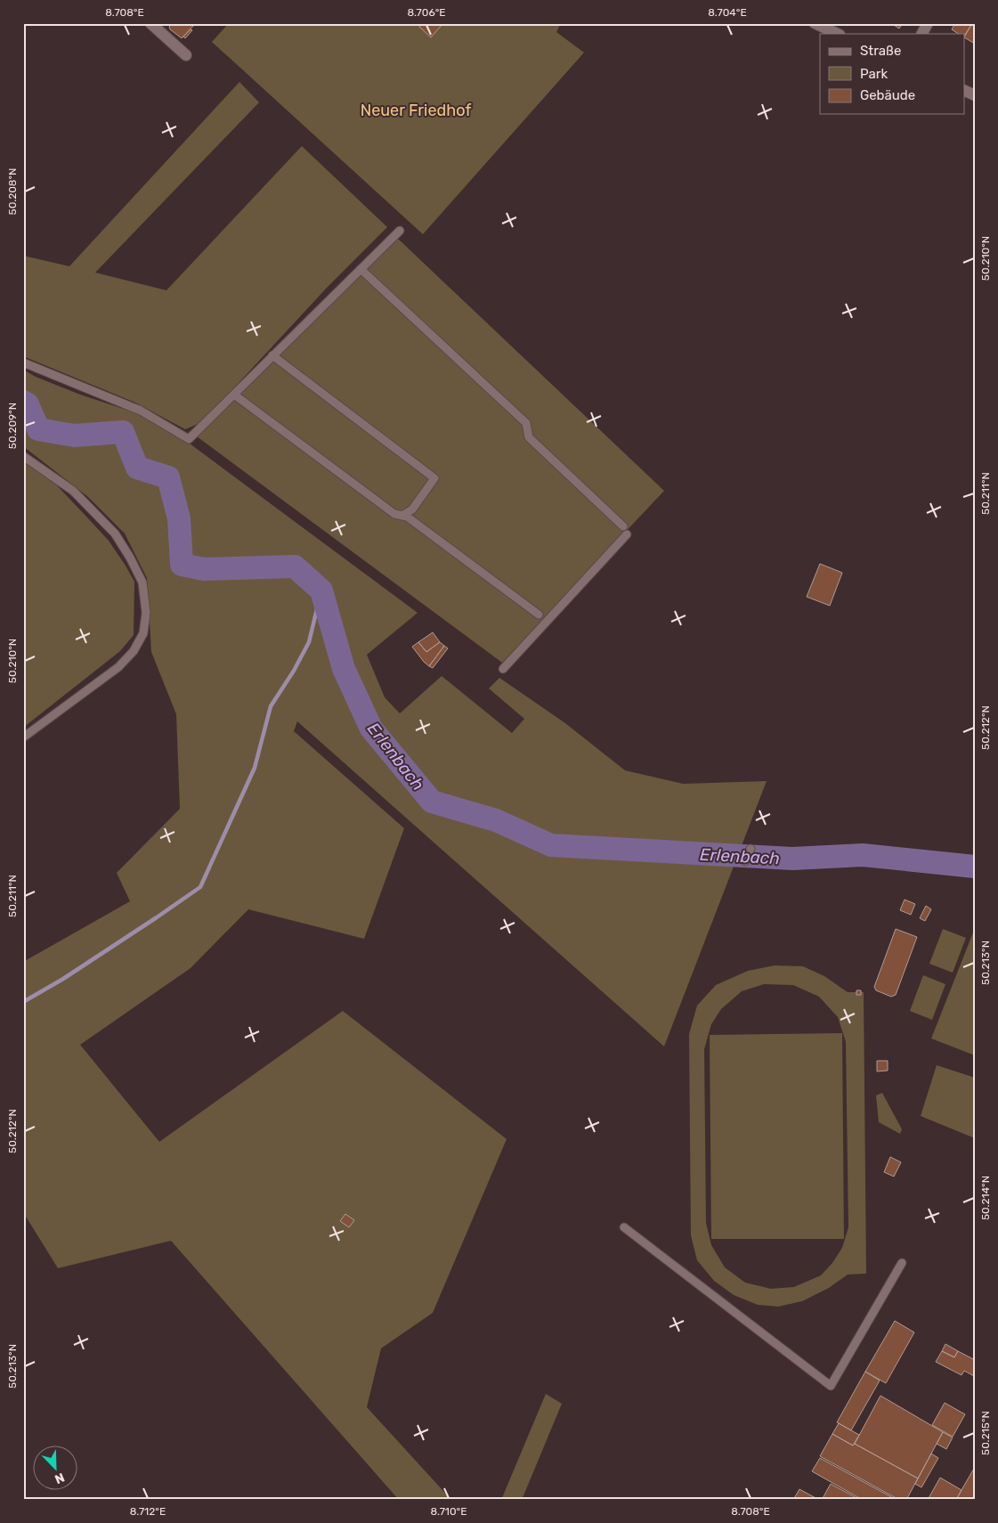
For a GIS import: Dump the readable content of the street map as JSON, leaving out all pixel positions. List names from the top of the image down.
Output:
{
  "water": ["Erlenbach"],
  "parks": ["Neuer Friedhof"],
  "legend": ["Straße", "Park", "Gebäude"],
  "north": "bottom right",
  "coordinates": [
    "8.708°E",
    "8.706°E",
    "8.704°E",
    "50.208°N",
    "50.210°N",
    "50.209°N",
    "50.211°N",
    "50.212°N",
    "50.213°N",
    "50.214°N",
    "50.215°N",
    "8.712°E",
    "8.710°E"
  ]
}
